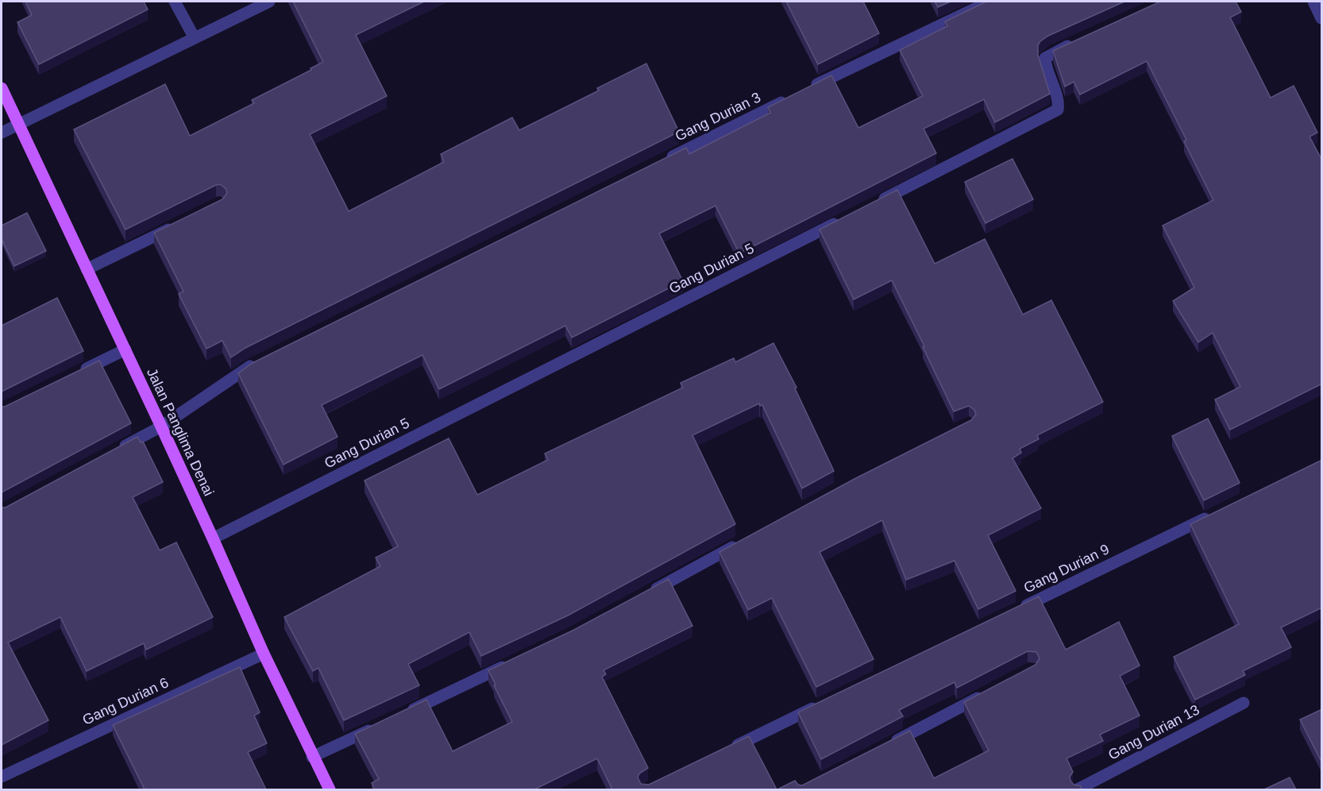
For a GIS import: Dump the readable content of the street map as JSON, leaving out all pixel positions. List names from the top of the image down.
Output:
{
  "streets": {
    "main road": ["Jalan Panglima Denai"],
    "street": [
      "Gang Durian 3",
      "Gang Durian 5",
      "Gang Durian 9",
      "Gang Durian 6",
      "Gang Durian 13"
    ]
  },
  "crossings": [
    ["Gang Durian 5", "Jalan Panglima Denai"],
    ["Jalan Panglima Denai", "Gang Durian 6"]
  ]
}
